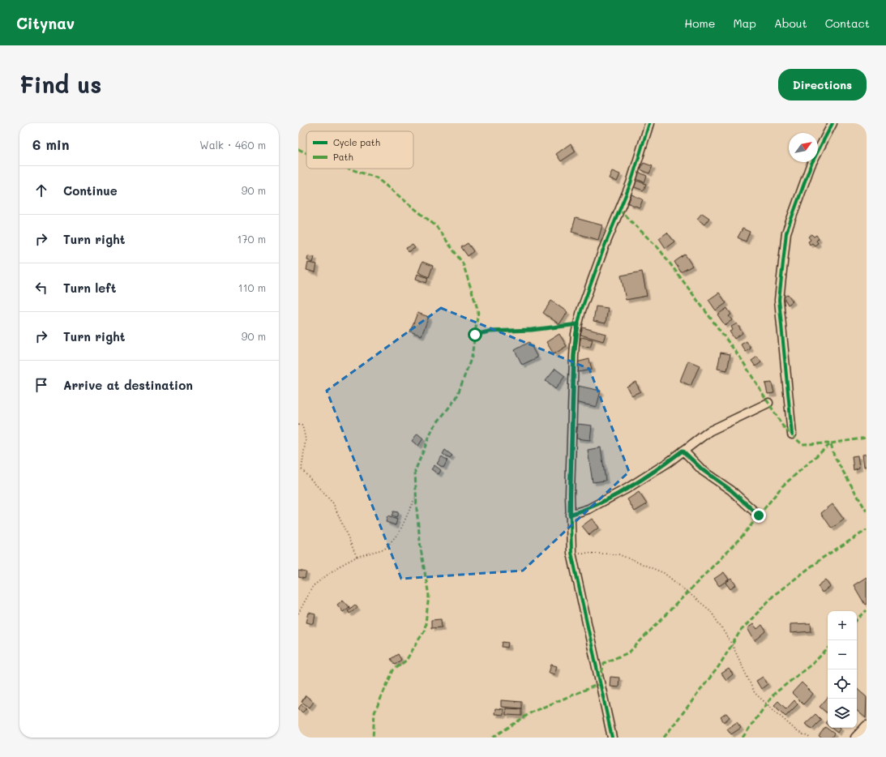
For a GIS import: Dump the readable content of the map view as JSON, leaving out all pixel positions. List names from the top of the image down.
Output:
{
  "legend": ["Cycle path", "Path"],
  "north": "top right",
  "page": {
    "header": "Citynav",
    "nav": [
      "Home",
      "Map",
      "About",
      "Contact"
    ],
    "buttons": "Directions",
    "title": "Find us",
    "heading": ["6 min", "Walk · 460 m"],
    "list": [
      ["Continue", "90 m"],
      ["Turn right", "170 m"],
      ["Turn left", "110 m"],
      ["Turn right", "90 m"],
      "Arrive at destination"
    ],
    "map_buttons": ["+", "−"]
  }
}
